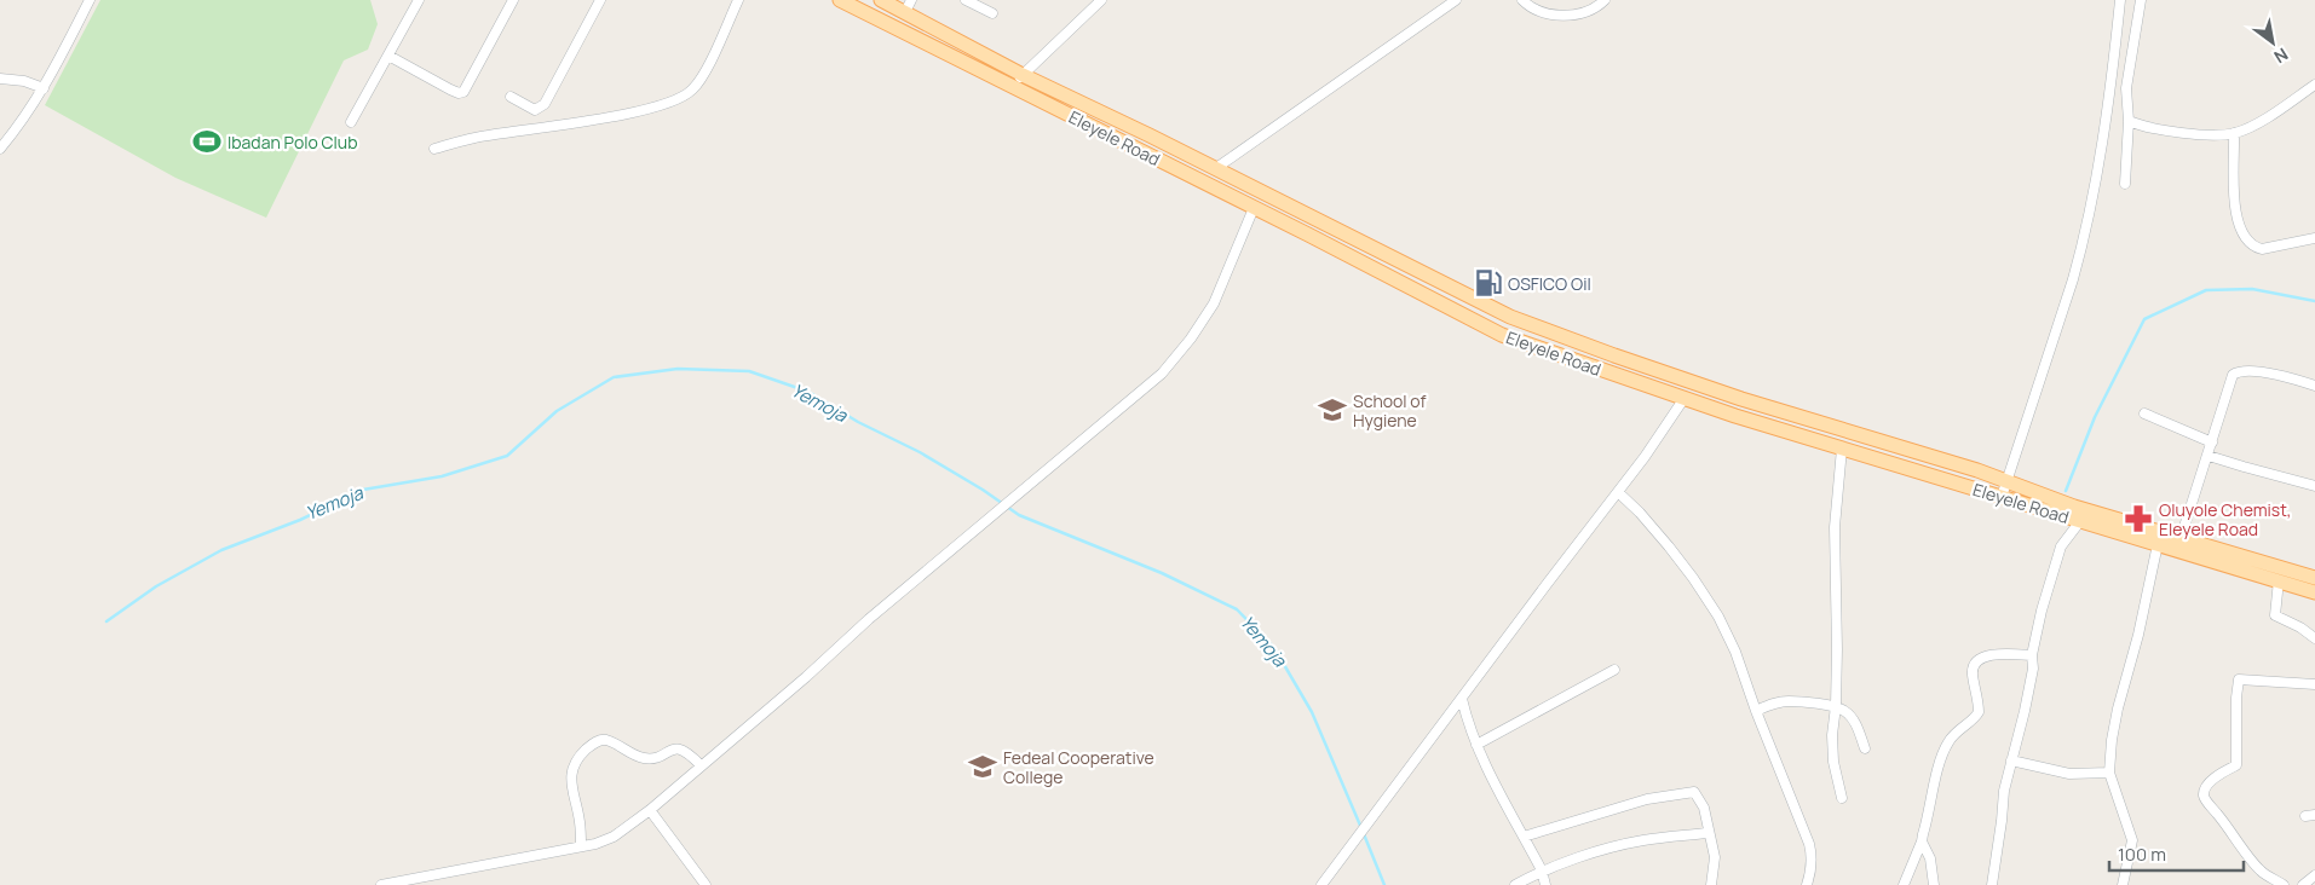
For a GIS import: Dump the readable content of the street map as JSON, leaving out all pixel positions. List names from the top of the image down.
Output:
{
  "streets": {
    "main road": ["Eleyele Road"]
  },
  "water": ["Yemoja"],
  "places": {
    "sports": ["Ibadan Polo Club"],
    "fuel station": ["OSFICO Oil"],
    "school or university": ["School of Hygiene", "Fedeal Cooperative College"],
    "pharmacy": ["Oluyole Chemist, Eleyele Road"]
  },
  "scale_bar": "100 m",
  "north": "bottom right"
}
